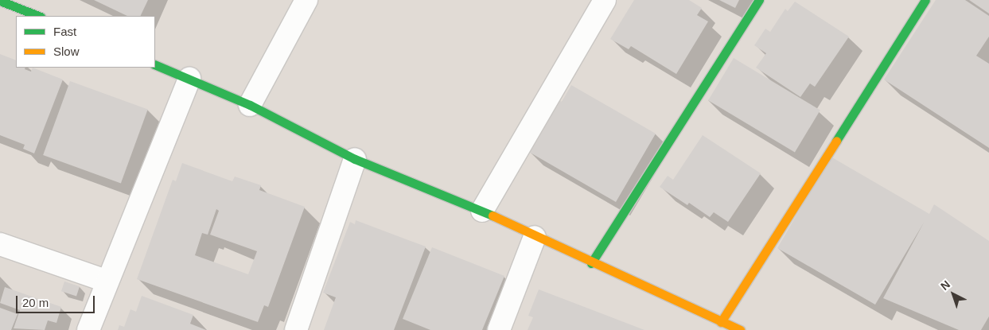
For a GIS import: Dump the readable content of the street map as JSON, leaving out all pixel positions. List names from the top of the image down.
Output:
{
  "legend": ["Fast", "Slow"],
  "scale_bar": "20 m",
  "north": "top left"
}
